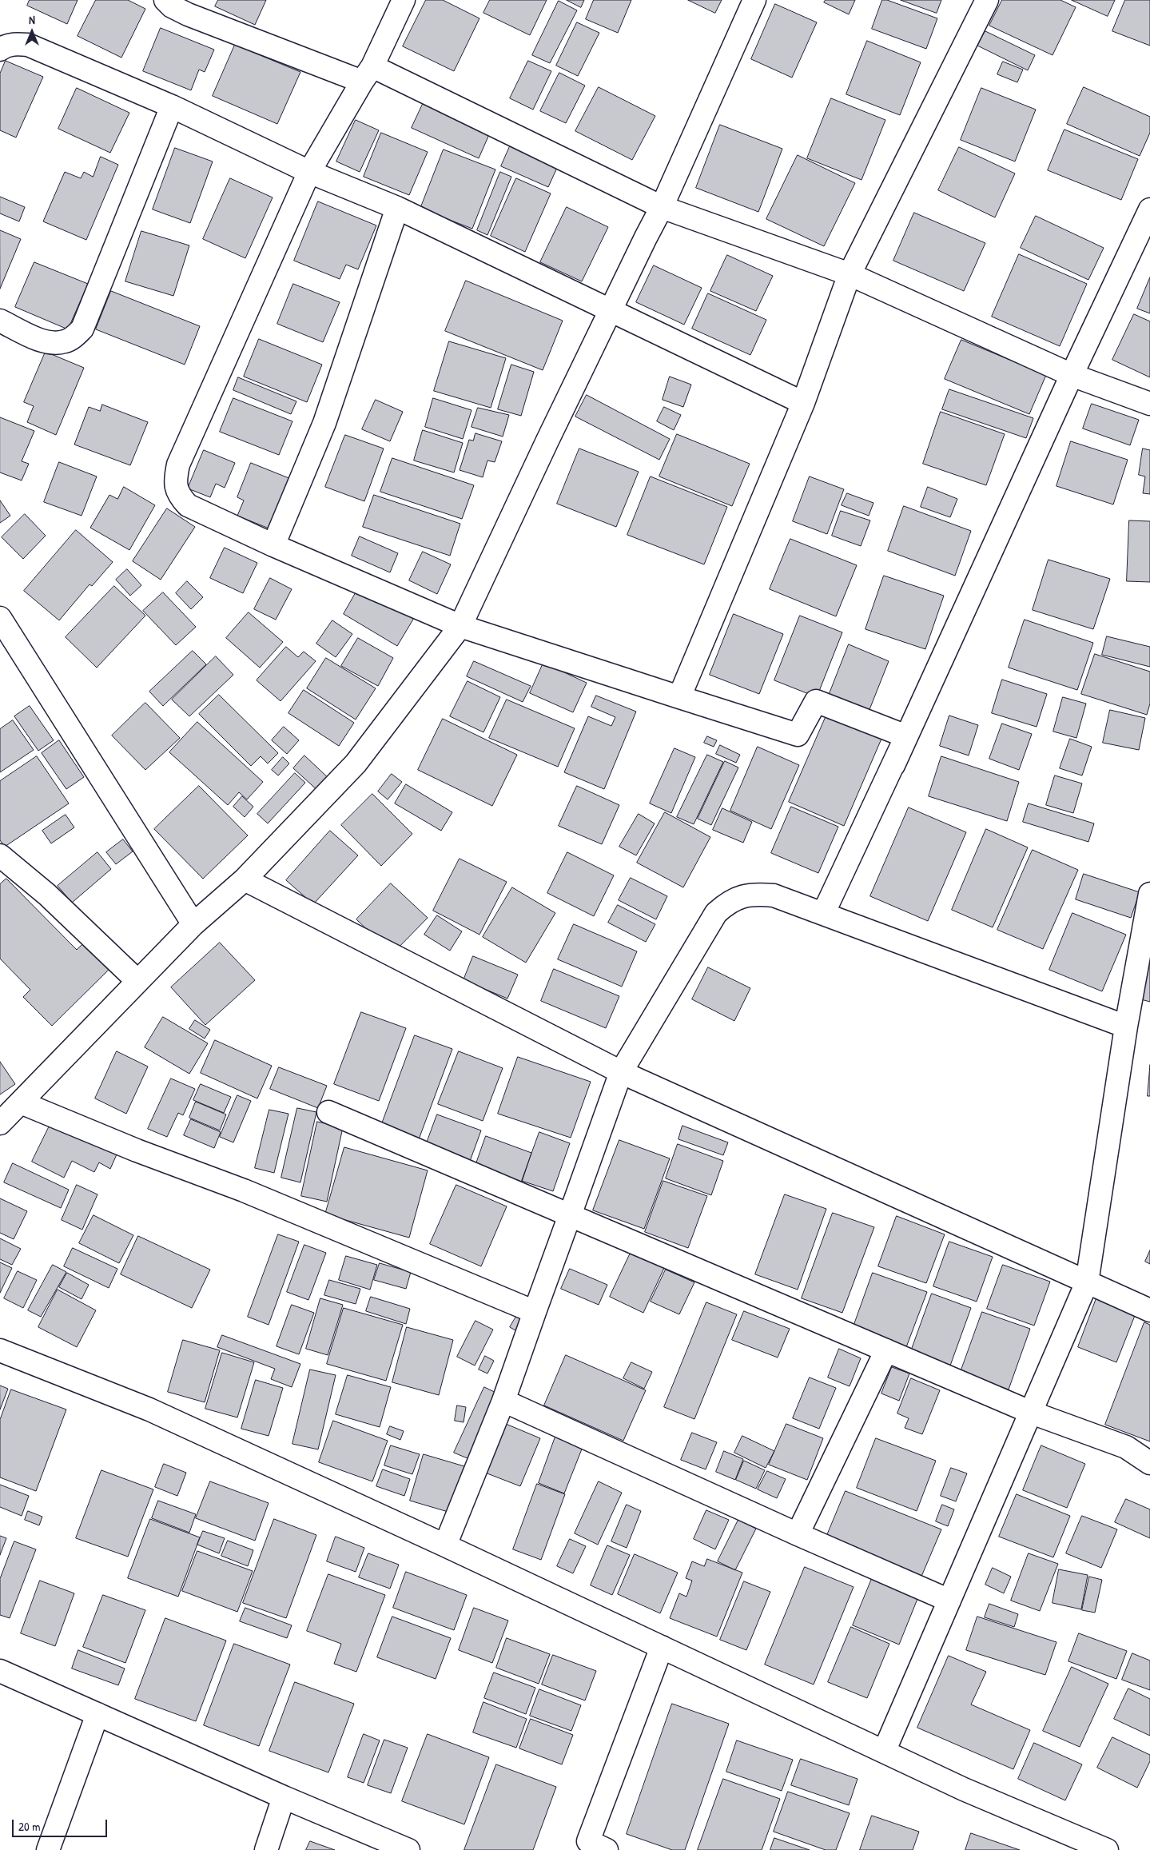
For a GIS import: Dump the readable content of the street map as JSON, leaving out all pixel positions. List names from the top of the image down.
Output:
{
  "scale_bar": "20 m",
  "north": "top"
}
